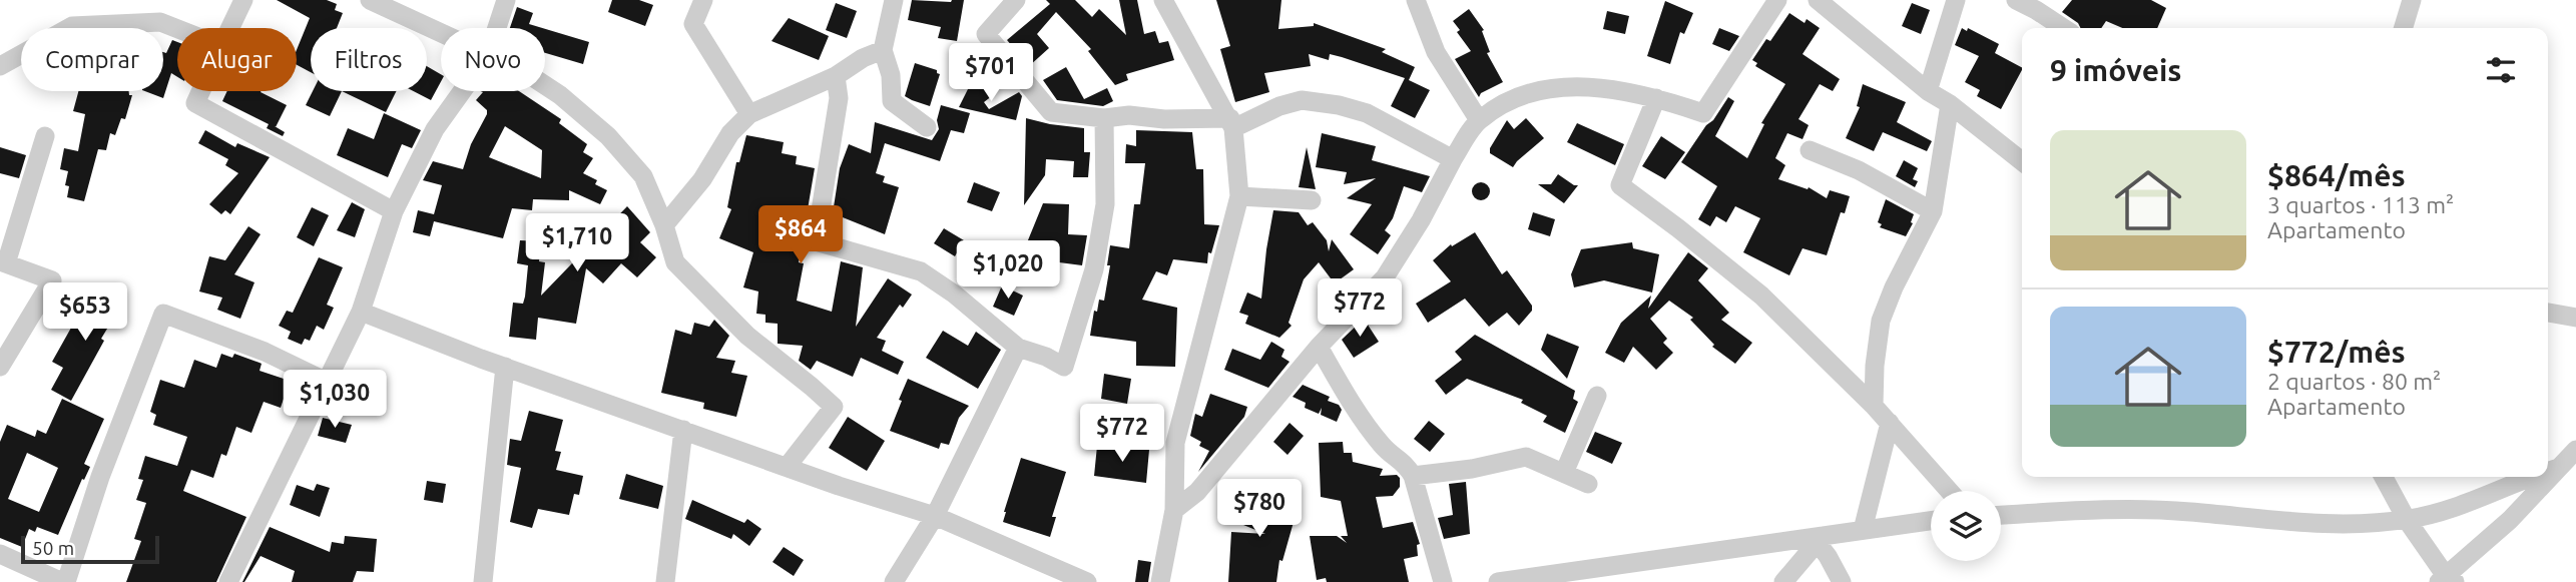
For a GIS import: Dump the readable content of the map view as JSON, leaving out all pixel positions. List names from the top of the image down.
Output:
{
  "scale_bar": "50 m",
  "page": {
    "chip": [
      "Comprar",
      "Alugar",
      "Filtros",
      "Novo"
    ],
    "heading": "9 imóveis",
    "price": [
      "$701",
      "$864",
      "$1,710",
      "$1,020",
      "$772",
      "$653",
      "$1,030",
      "$772",
      "$780"
    ],
    "list": [
      {
        "name": "$864/mês",
        "note": "3 quartos · 113 m² · Apartamento"
      },
      {
        "name": "$772/mês",
        "note": "2 quartos · 80 m² · Apartamento"
      }
    ],
    "scale": "50 m"
  }
}
